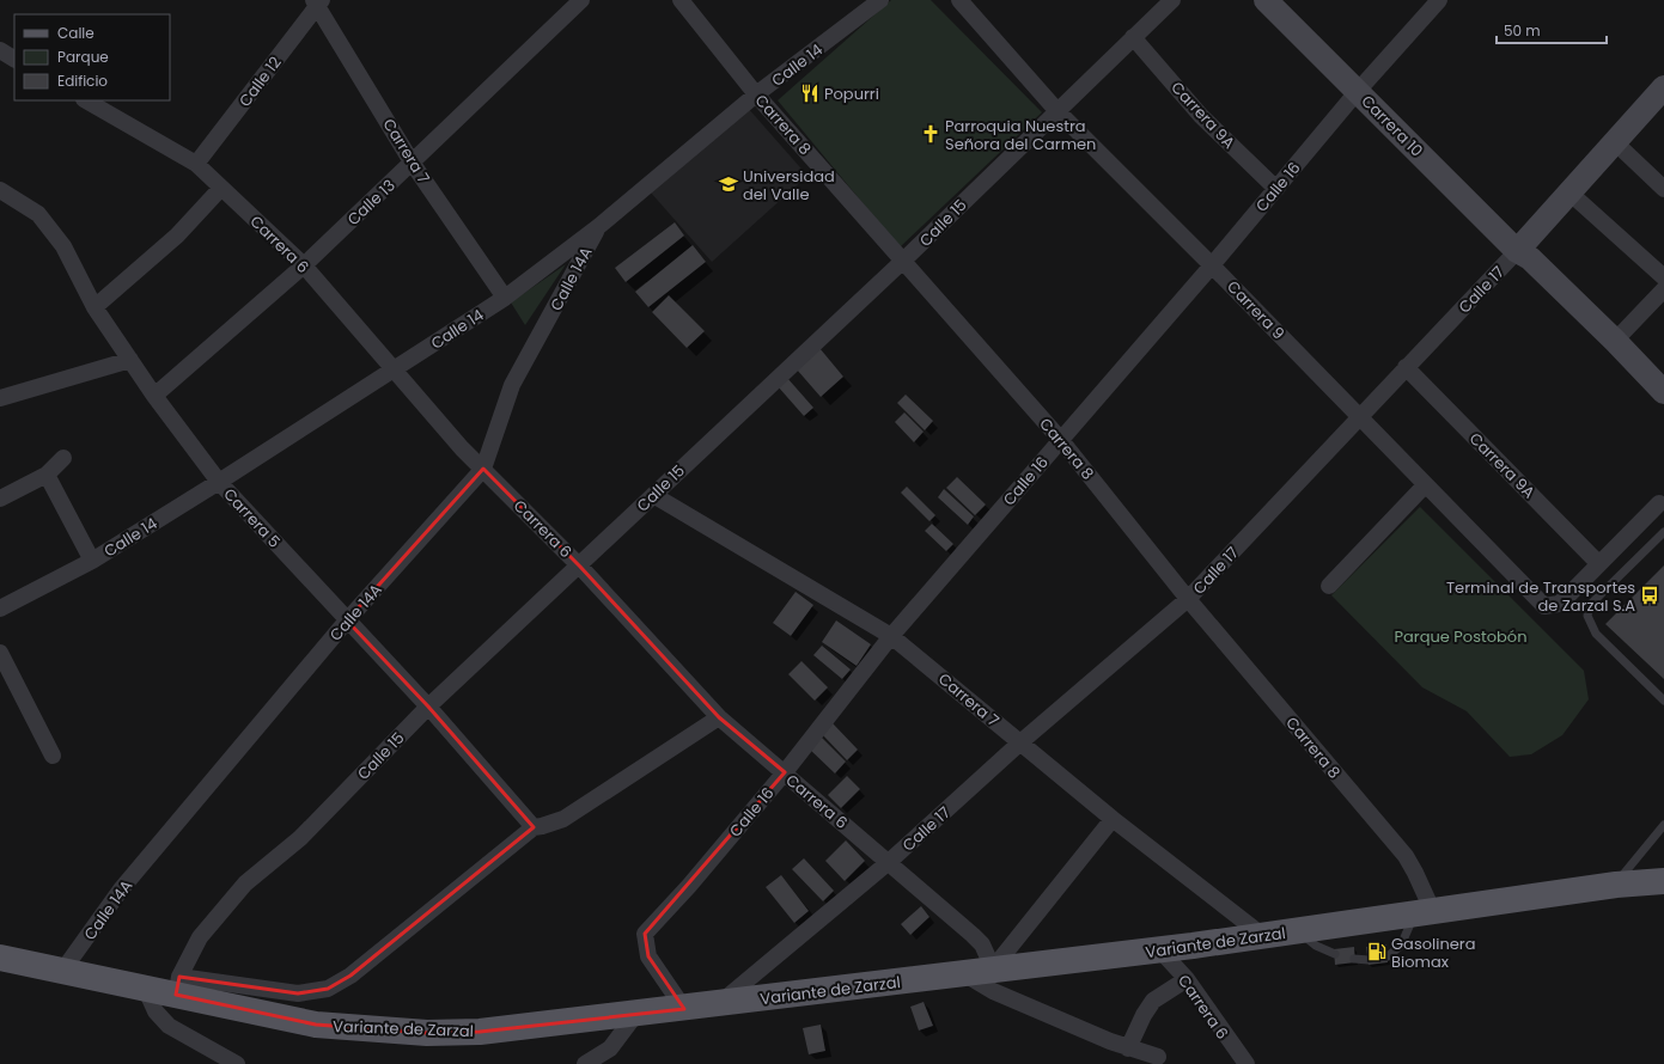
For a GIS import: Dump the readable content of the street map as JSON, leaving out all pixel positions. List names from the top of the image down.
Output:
{
  "streets": {
    "main road": ["Variante de Zarzal"],
    "street": [
      "Calle 14",
      "Calle 12",
      "Carrera 9A",
      "Carrera 8",
      "Carrera 10",
      "Carrera 7",
      "Calle 16",
      "Calle 13",
      "Calle 15",
      "Carrera 6",
      "Calle 14A",
      "Calle 17",
      "Carrera 9",
      "Carrera 5"
    ]
  },
  "crossings": [
    ["Calle 14", "Carrera 8"],
    ["Calle 14", "Carrera 7"],
    ["Calle 14", "Carrera 6"],
    ["Calle 14", "Calle 14A"],
    ["Calle 14", "Carrera 5"],
    ["Calle 12", "Carrera 7"],
    ["Calle 12", "Carrera 6"],
    ["Carrera 9A", "Calle 16"],
    ["Carrera 9A", "Calle 15"],
    ["Carrera 9A", "Calle 17"],
    ["Carrera 9A", "Carrera 9"],
    ["Carrera 8", "Calle 16"],
    ["Carrera 8", "Calle 15"],
    ["Carrera 8", "Calle 17"],
    ["Carrera 8", "Variante de Zarzal"],
    ["Carrera 10", "Calle 16"],
    ["Carrera 10", "Calle 17"],
    ["Carrera 7", "Calle 16"],
    ["Carrera 7", "Calle 13"],
    ["Carrera 7", "Calle 15"],
    ["Carrera 7", "Calle 17"],
    ["Carrera 7", "Variante de Zarzal"],
    ["Calle 16", "Carrera 6"],
    ["Calle 16", "Carrera 9"],
    ["Calle 16", "Variante de Zarzal"],
    ["Calle 13", "Carrera 6"],
    ["Calle 13", "Carrera 5"],
    ["Calle 15", "Carrera 6"],
    ["Calle 15", "Carrera 9"],
    ["Calle 15", "Carrera 5"],
    ["Calle 15", "Variante de Zarzal"],
    ["Carrera 6", "Calle 14A"],
    ["Carrera 6", "Calle 17"],
    ["Carrera 6", "Variante de Zarzal"],
    ["Calle 14A", "Carrera 5"],
    ["Calle 14A", "Variante de Zarzal"],
    ["Calle 17", "Carrera 9"],
    ["Calle 17", "Variante de Zarzal"]
  ],
  "parks": ["Parque Postobón"],
  "places": {
    "restaurant": ["Popurri"],
    "church": ["Parroquia Nuestra Señora del Carmen"],
    "school or university": ["Universidad del Valle"],
    "bus stop": ["Terminal de Transportes de Zarzal S.A"],
    "fuel station": ["Gasolinera Biomax"]
  },
  "legend": ["Calle", "Parque", "Edificio"],
  "scale_bar": "50 m"
}
